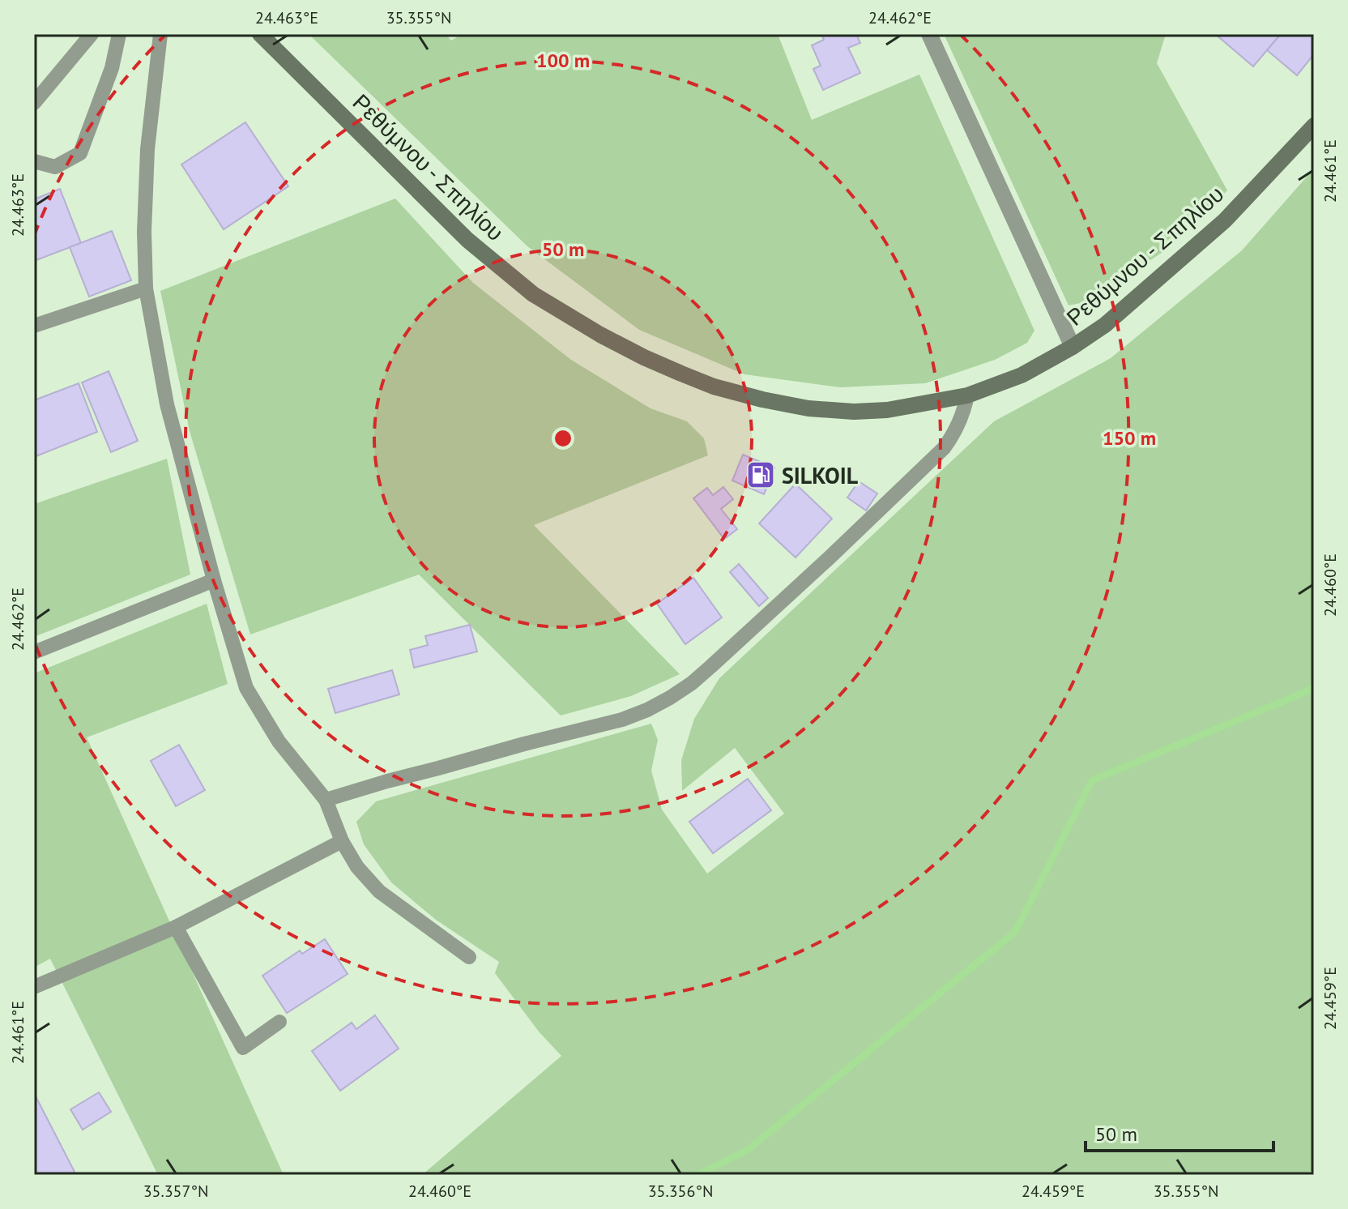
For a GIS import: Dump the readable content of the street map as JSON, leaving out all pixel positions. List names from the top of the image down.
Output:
{
  "streets": {
    "main road": ["Ρεθύμνου - Σπηλίου"]
  },
  "places": {
    "fuel station": ["SILKOIL"]
  },
  "scale_bar": "50 m",
  "coordinates": [
    "24.463°E",
    "35.355°N",
    "24.462°E",
    "24.461°E",
    "24.460°E",
    "24.459°E",
    "35.357°N",
    "35.356°N"
  ],
  "rings": ["100 m", "50 m", "150 m"]
}
